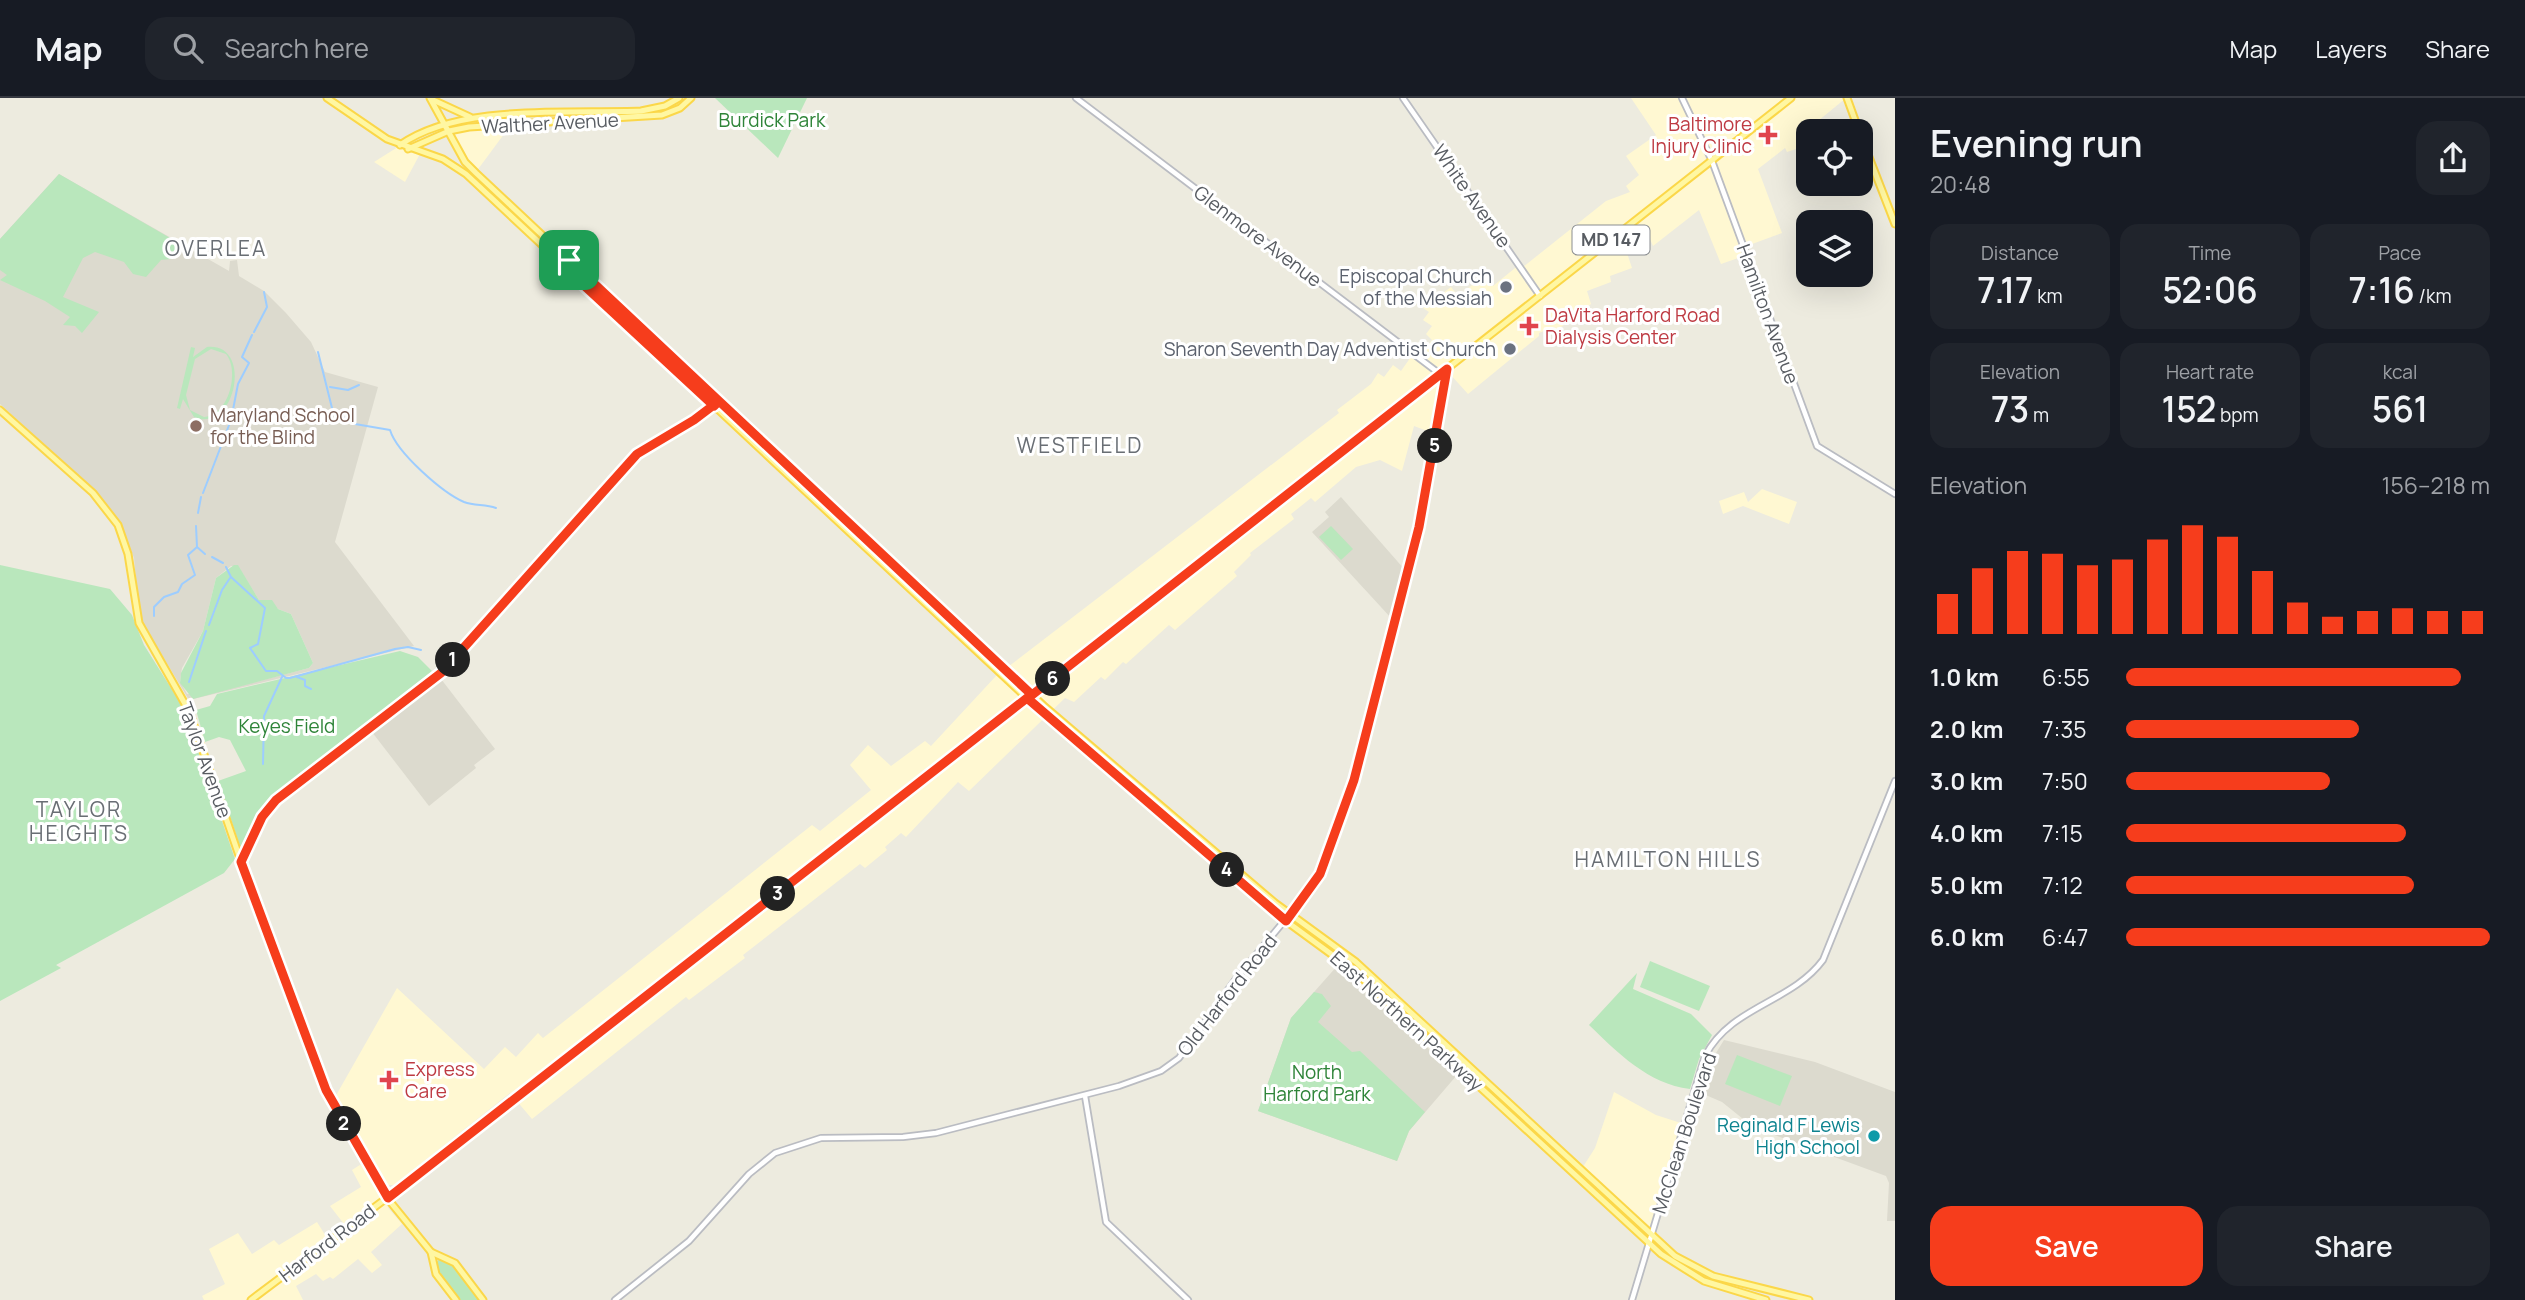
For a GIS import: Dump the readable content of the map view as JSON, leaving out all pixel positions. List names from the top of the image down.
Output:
{
  "streets": {
    "main road": [
      "Walther Avenue",
      "MD 147",
      "Taylor Avenue",
      "East Northern Parkway",
      "Harford Road"
    ],
    "street": [
      "White Avenue",
      "Glenmore Avenue",
      "Hamilton Avenue",
      "Old Harford Road",
      "McClean Boulevard"
    ]
  },
  "crossings": [
    ["Walther Avenue", "East Northern Parkway"],
    ["White Avenue", "Harford Road"],
    ["Glenmore Avenue", "Harford Road"],
    ["Hamilton Avenue", "Harford Road"],
    ["Taylor Avenue", "Harford Road"],
    ["Old Harford Road", "East Northern Parkway"],
    ["Old Harford Road", "Harford Road"],
    ["East Northern Parkway", "McClean Boulevard"],
    ["East Northern Parkway", "Harford Road"]
  ],
  "districts": [
    "OVERLEA",
    "WESTFIELD",
    "TAYLOR HEIGHTS",
    "HAMILTON HILLS"
  ],
  "parks": ["Burdick Park", "Keyes Field", "North Harford Park"],
  "places": {
    "health": ["Baltimore Injury Clinic", "DaVita Harford Road Dialysis Center", "Express Care"],
    "other": [
      "Episcopal Church of the Messiah",
      "Sharon Seventh Day Adventist Church",
      "Maryland School for the Blind",
      "Reginald F Lewis High School"
    ]
  },
  "page": {
    "header": "Map",
    "search": "Search here",
    "nav": ["Map", "Layers", "Share"],
    "heading": ["Evening run", "20:48"],
    "stats": [
      ["Distance", "7.17 km"],
      ["Time", "52:06"],
      ["Pace", "7:16 /km"],
      ["Elevation", "73 m"],
      ["Heart rate", "152 bpm"],
      ["kcal", "561"]
    ],
    "pins": [
      "5",
      "1",
      "6",
      "4",
      "3",
      "2"
    ],
    "chart": ["Elevation", "156–218 m"],
    "list": [
      {
        "name": "1.0 km",
        "note": "6:55"
      },
      {
        "name": "2.0 km",
        "note": "7:35"
      },
      {
        "name": "3.0 km",
        "note": "7:50"
      },
      {
        "name": "4.0 km",
        "note": "7:15"
      },
      {
        "name": "5.0 km",
        "note": "7:12"
      },
      {
        "name": "6.0 km",
        "note": "6:47"
      }
    ],
    "buttons": ["Save", "Share"]
  }
}
